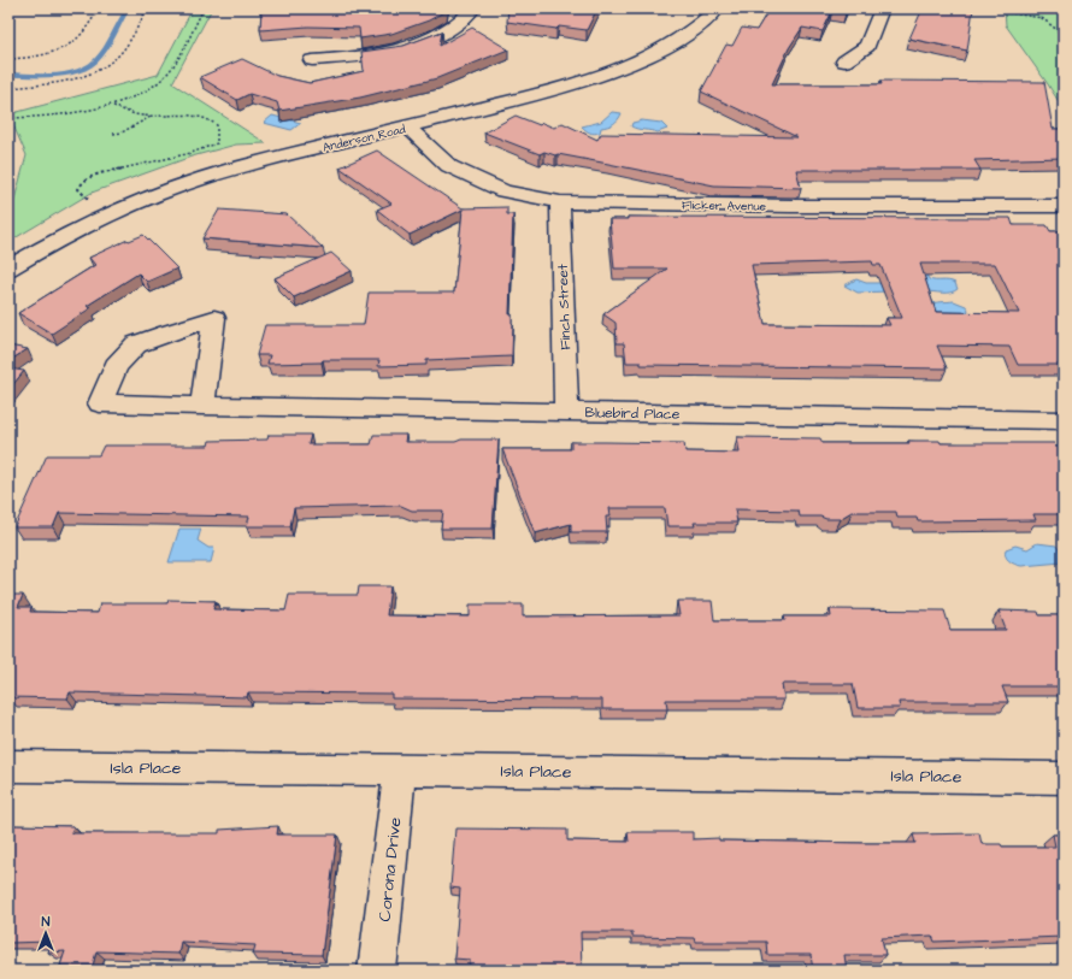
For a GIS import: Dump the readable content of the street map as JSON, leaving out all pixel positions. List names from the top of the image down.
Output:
{
  "streets": {
    "street": [
      "Anderson Road",
      "Flicker Avenue",
      "Finch Street",
      "Bluebird Place",
      "Isla Place",
      "Corona Drive"
    ]
  },
  "crossings": [
    ["Anderson Road", "Flicker Avenue"],
    ["Flicker Avenue", "Finch Street"],
    ["Finch Street", "Bluebird Place"],
    ["Isla Place", "Corona Drive"]
  ],
  "north": "top"
}
